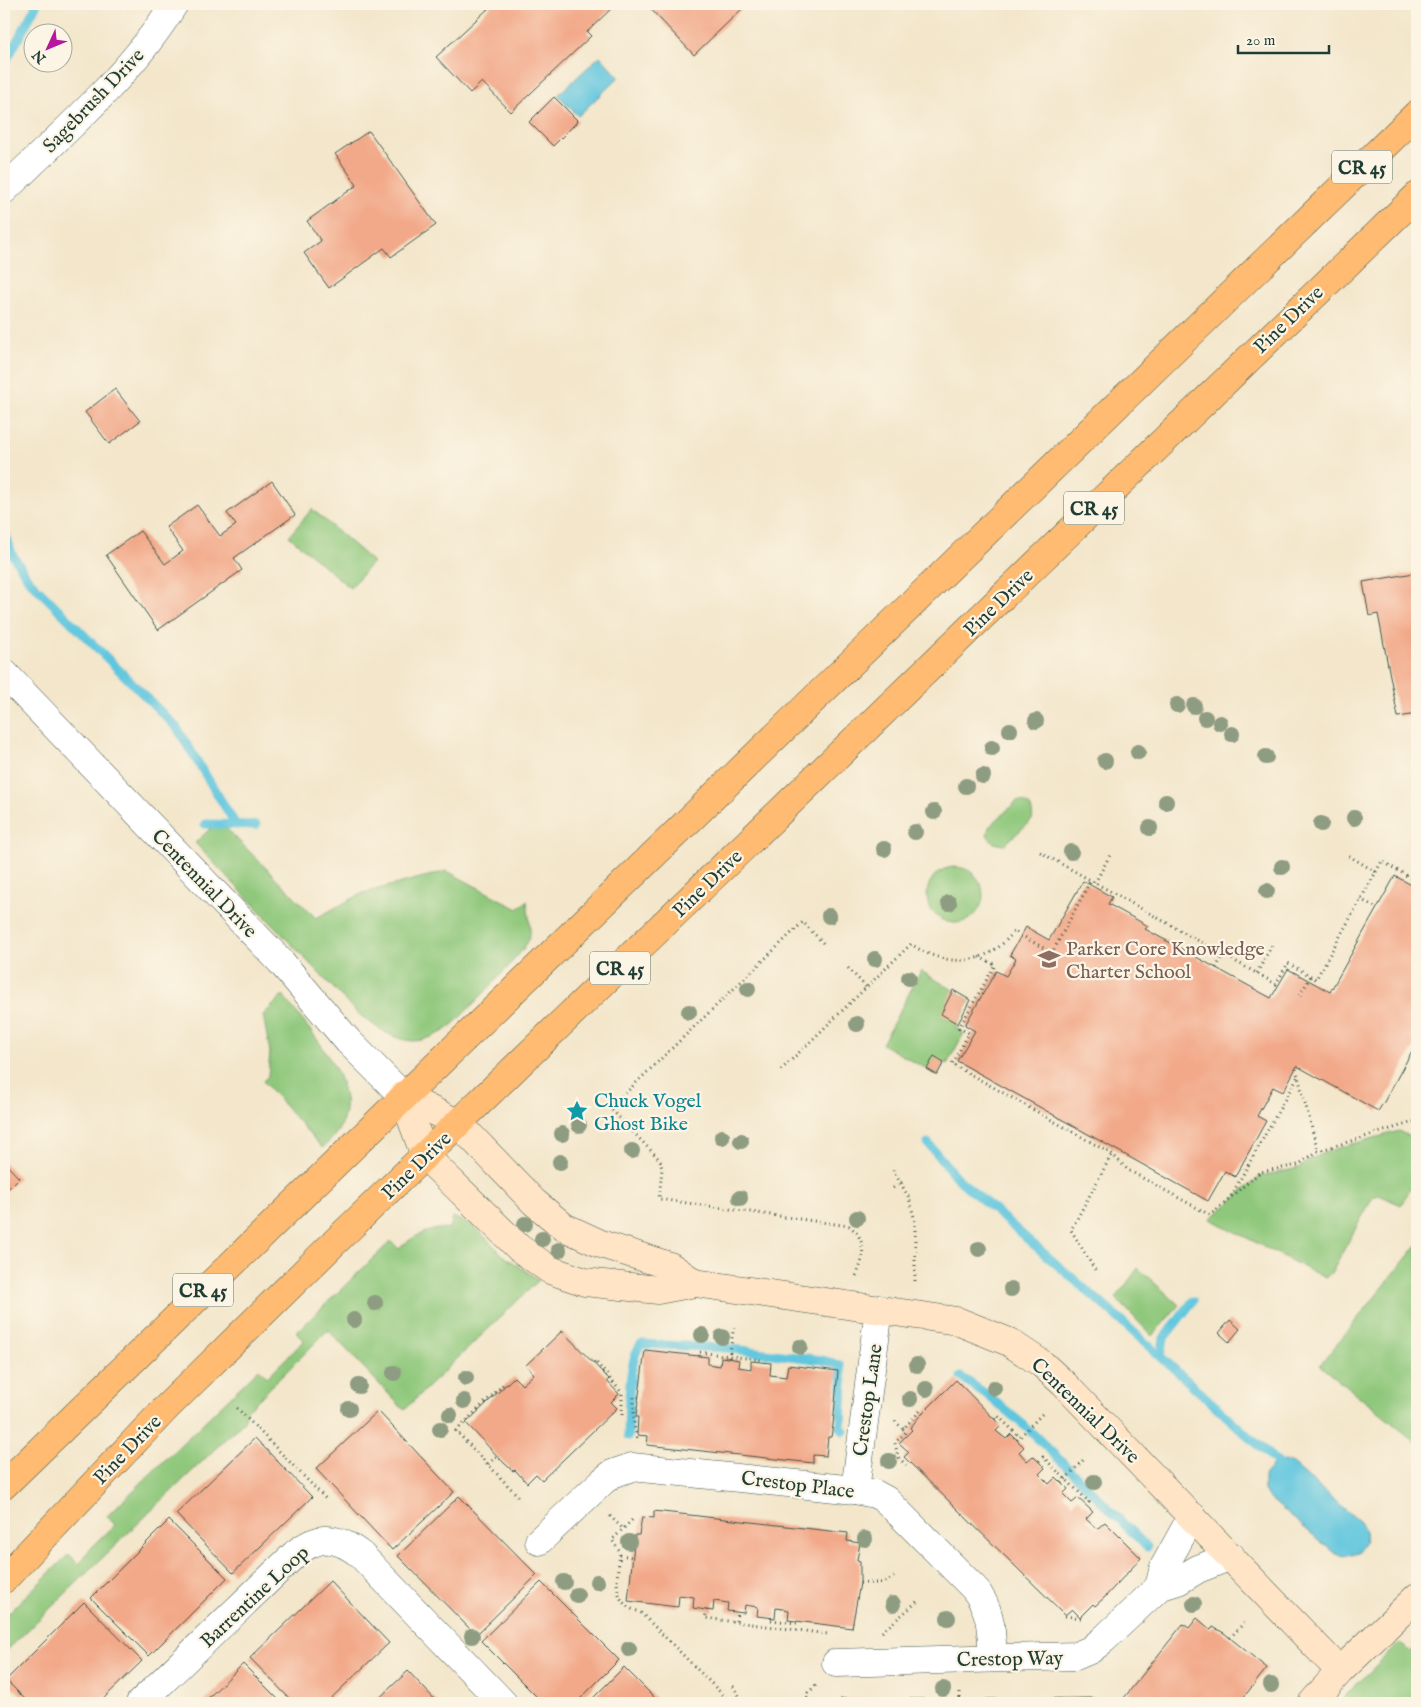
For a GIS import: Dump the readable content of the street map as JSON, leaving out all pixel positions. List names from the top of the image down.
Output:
{
  "streets": {
    "main road": ["CR 45", "Pine Drive"],
    "street": [
      "Sagebrush Drive",
      "Centennial Drive",
      "Crestop Lane",
      "Crestop Place",
      "Barrentine Loop",
      "Crestop Way"
    ]
  },
  "crossings": [
    ["CR 45", "Centennial Drive"],
    ["Pine Drive", "Centennial Drive"],
    ["Centennial Drive", "Crestop Lane"],
    ["Centennial Drive", "Crestop Way"],
    ["Crestop Lane", "Crestop Place"],
    ["Crestop Place", "Crestop Way"]
  ],
  "places": {
    "school or university": ["Parker Core Knowledge Charter School"],
    "place": ["Chuck Vogel Ghost Bike"]
  },
  "scale_bar": "20 m",
  "north": "bottom left"
}
